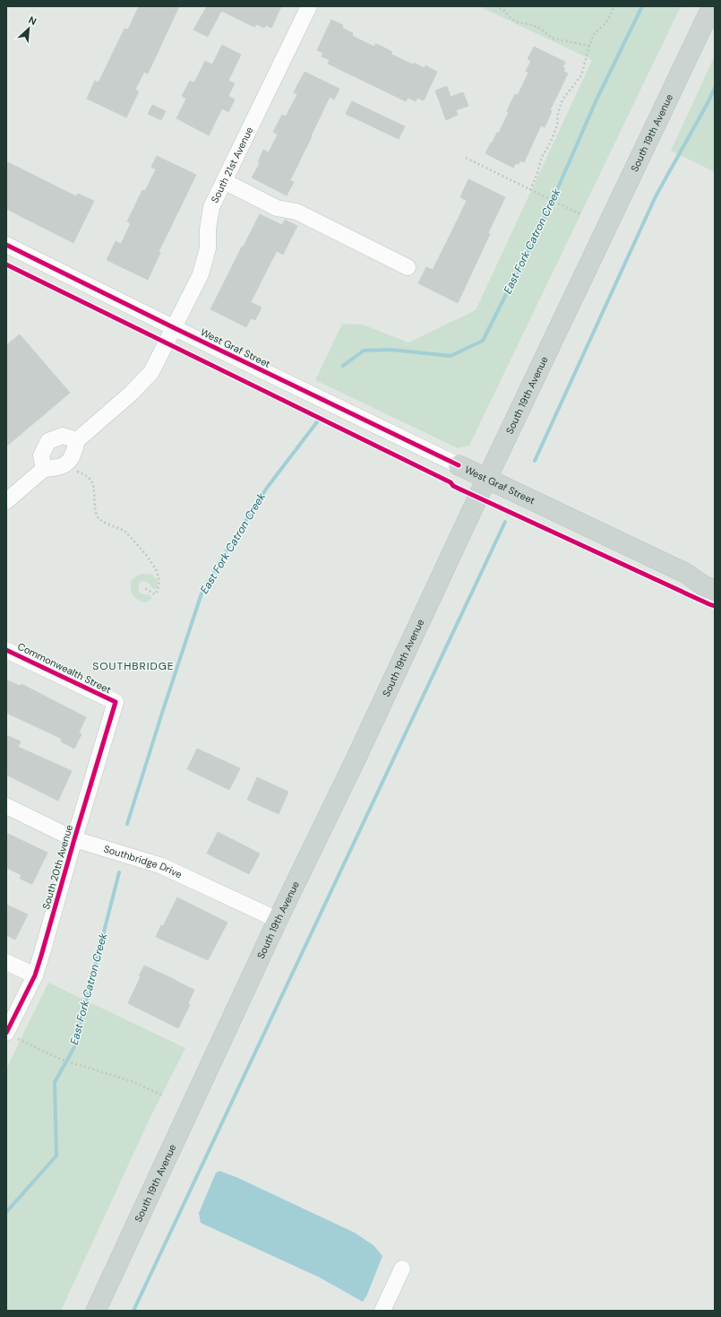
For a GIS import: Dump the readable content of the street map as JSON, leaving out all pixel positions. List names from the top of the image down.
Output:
{
  "streets": {
    "main road": ["South 19th Avenue", "West Graf Street"],
    "street": [
      "South 21st Avenue",
      "Commonwealth Street",
      "Southbridge Drive",
      "South 20th Avenue"
    ]
  },
  "crossings": [
    ["South 19th Avenue", "West Graf Street"],
    ["South 19th Avenue", "Southbridge Drive"],
    ["South 21st Avenue", "West Graf Street"],
    ["Commonwealth Street", "South 20th Avenue"],
    ["Southbridge Drive", "South 20th Avenue"]
  ],
  "districts": ["SOUTHBRIDGE"],
  "water": ["East Fork Catron Creek"],
  "north": "top right"
}
